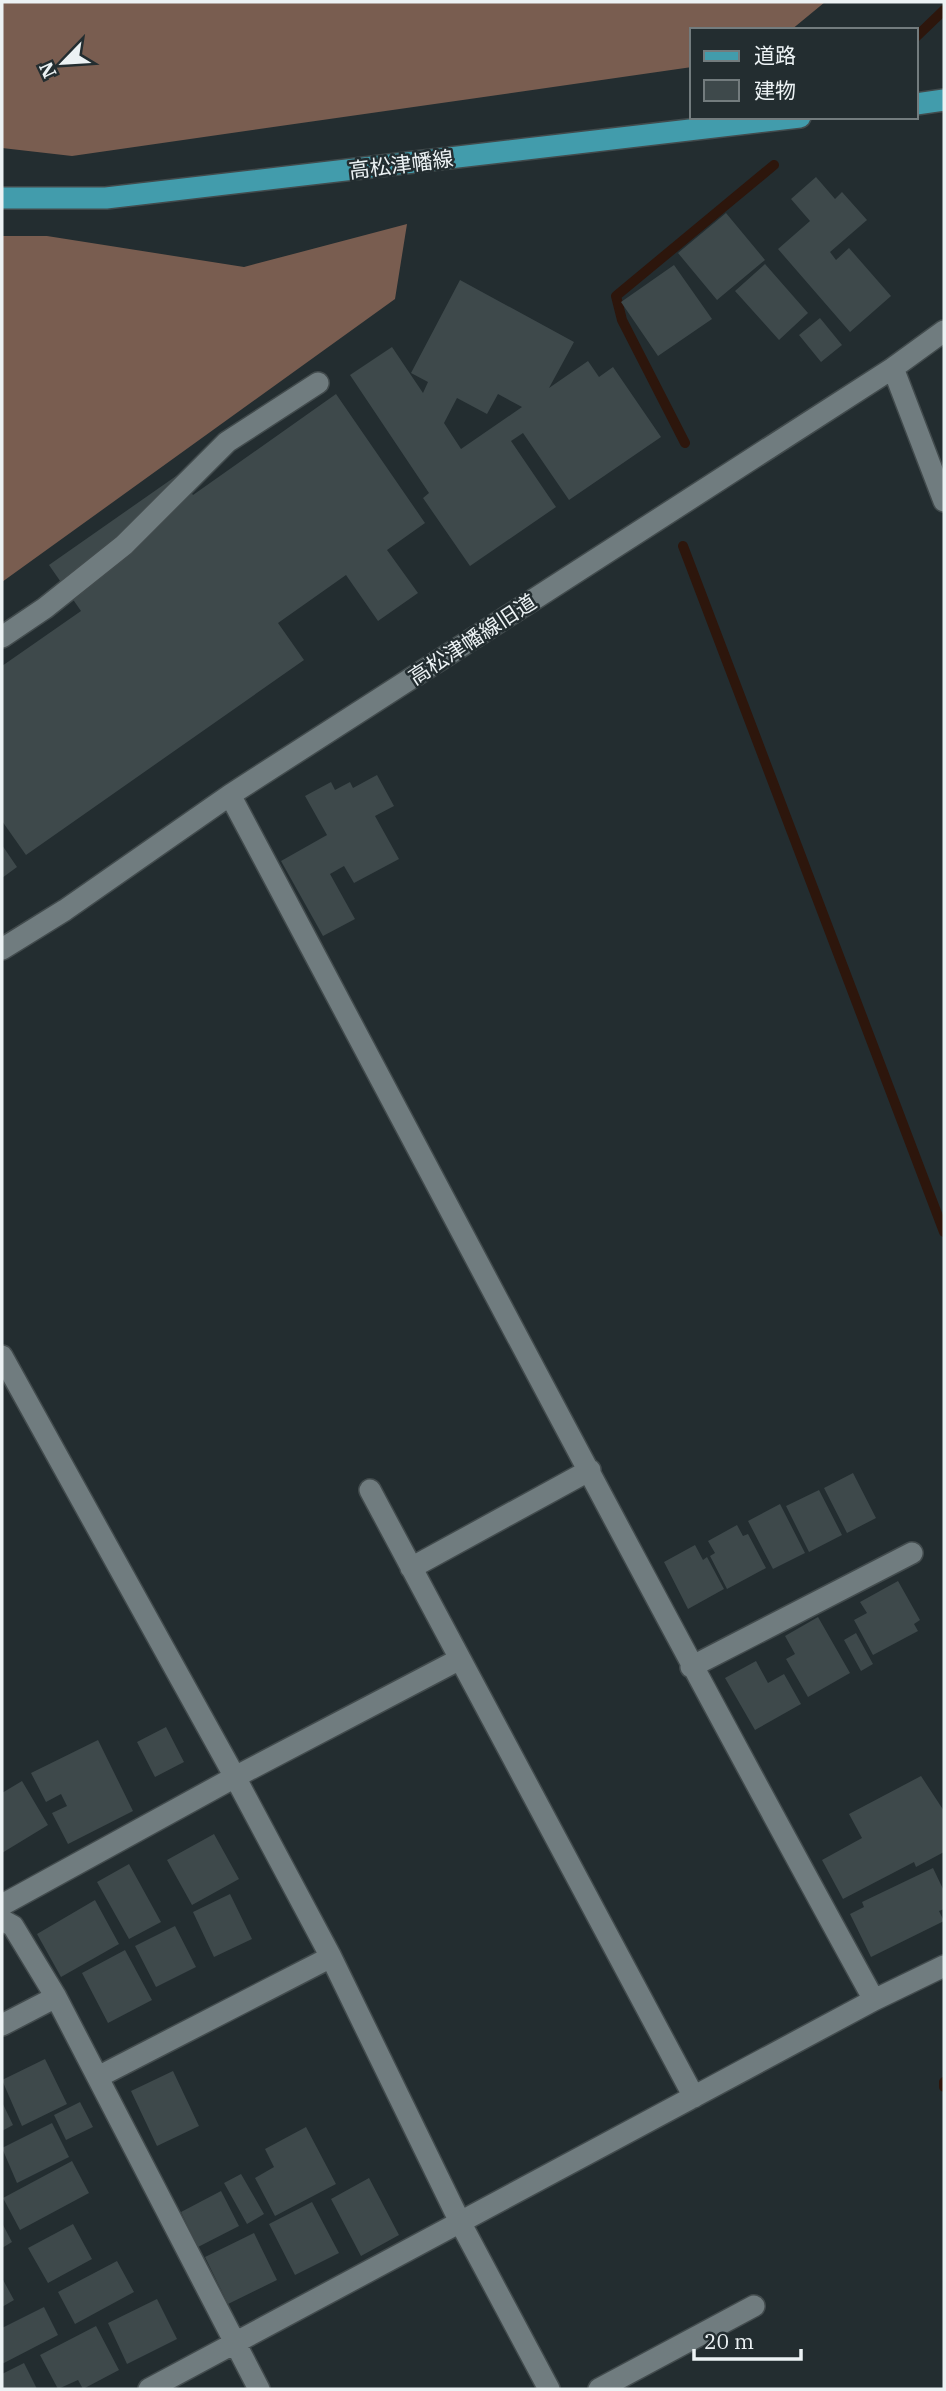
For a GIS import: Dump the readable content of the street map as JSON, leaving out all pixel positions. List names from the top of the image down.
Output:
{
  "streets": {
    "main road": ["高松津幡線"],
    "street": ["高松津幡線旧道"]
  },
  "legend": ["道路", "建物"],
  "scale_bar": "20 m",
  "north": "bottom left"
}
